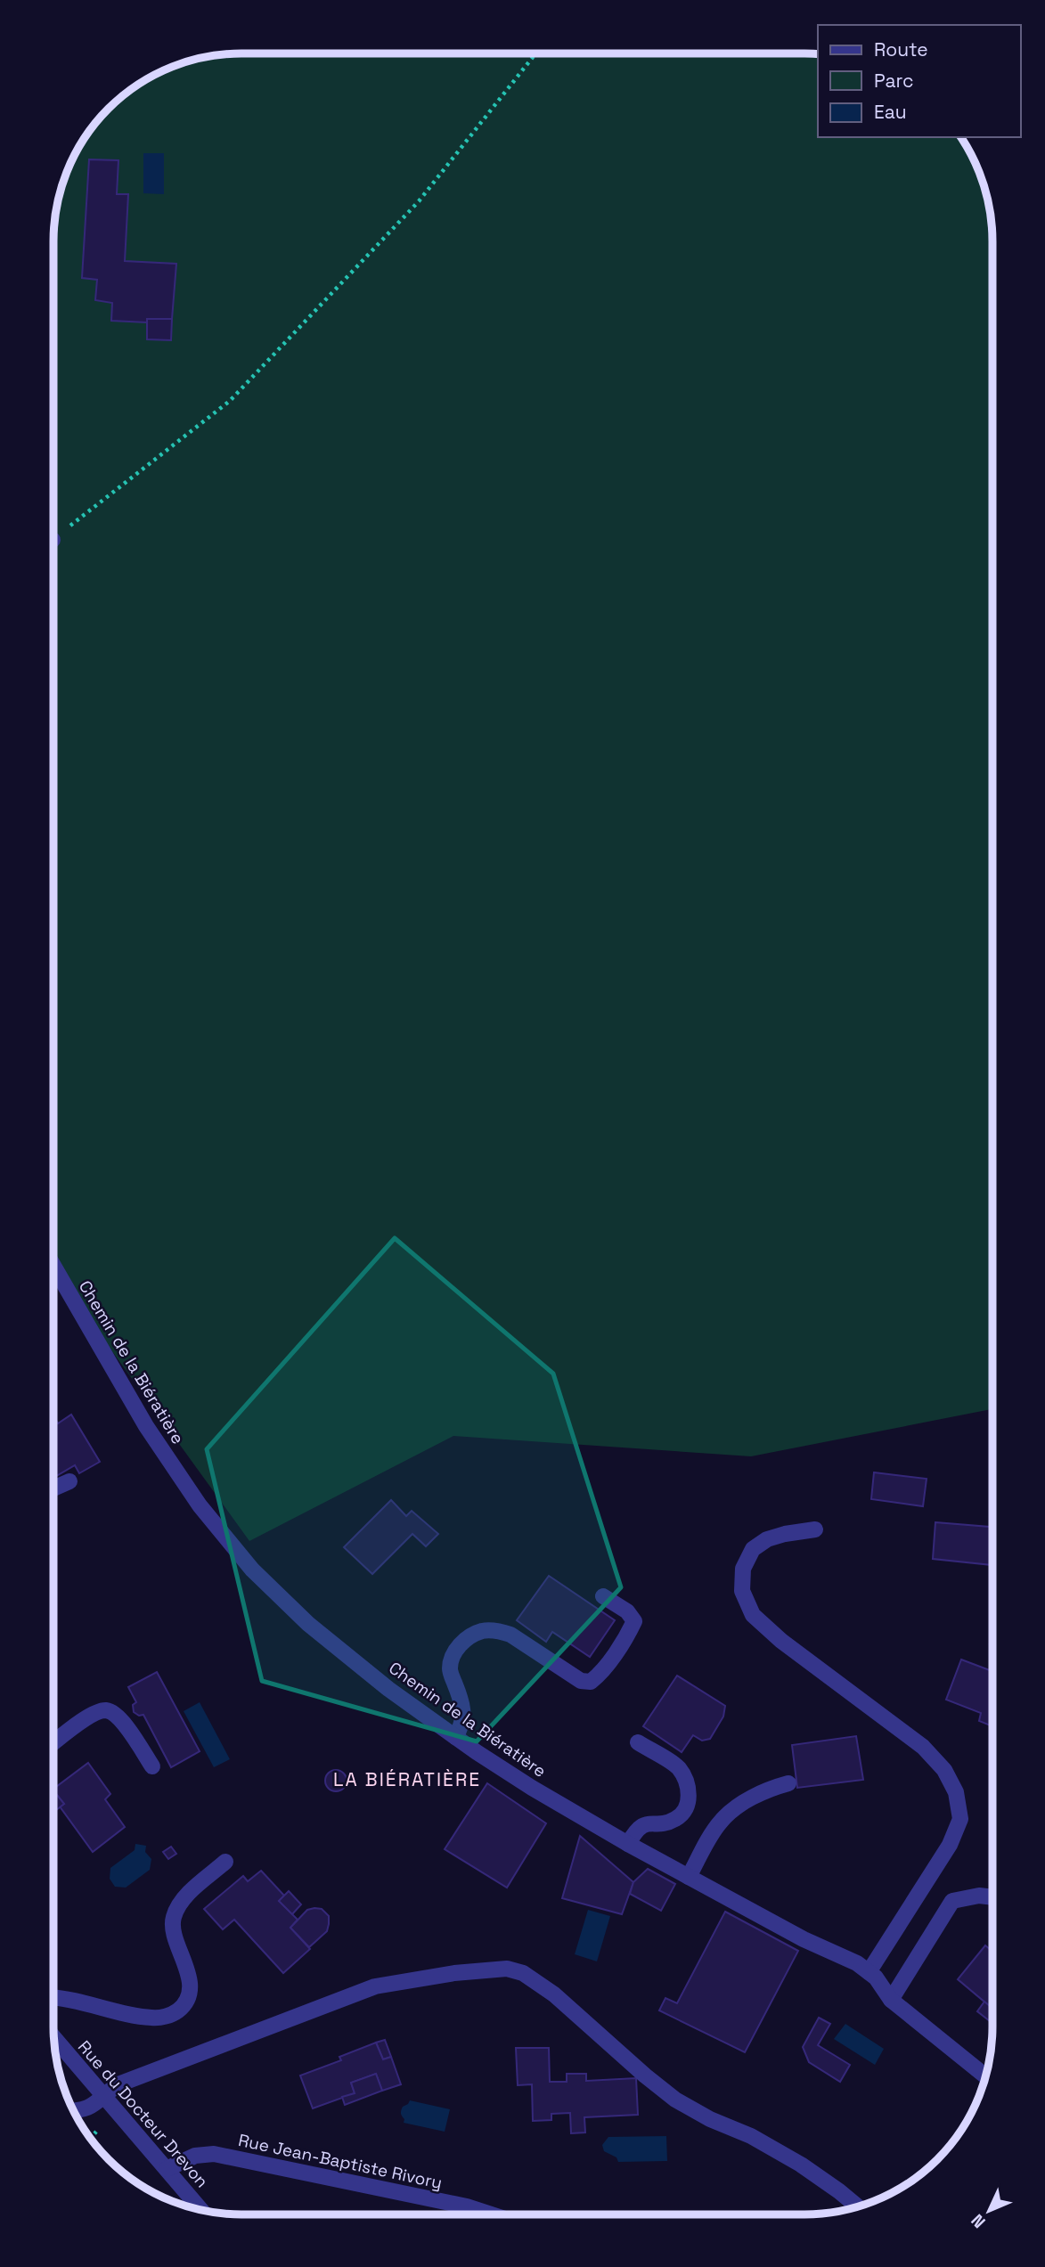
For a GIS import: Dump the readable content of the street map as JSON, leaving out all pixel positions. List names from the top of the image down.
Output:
{
  "streets": {
    "street": ["Chemin de la Biératière", "Rue du Docteur Drevon", "Rue Jean-Baptiste Rivory"]
  },
  "crossings": [
    ["Rue du Docteur Drevon", "Rue Jean-Baptiste Rivory"]
  ],
  "districts": ["LA BIÉRATIÈRE"],
  "legend": ["Route", "Parc", "Eau"],
  "north": "bottom left"
}
